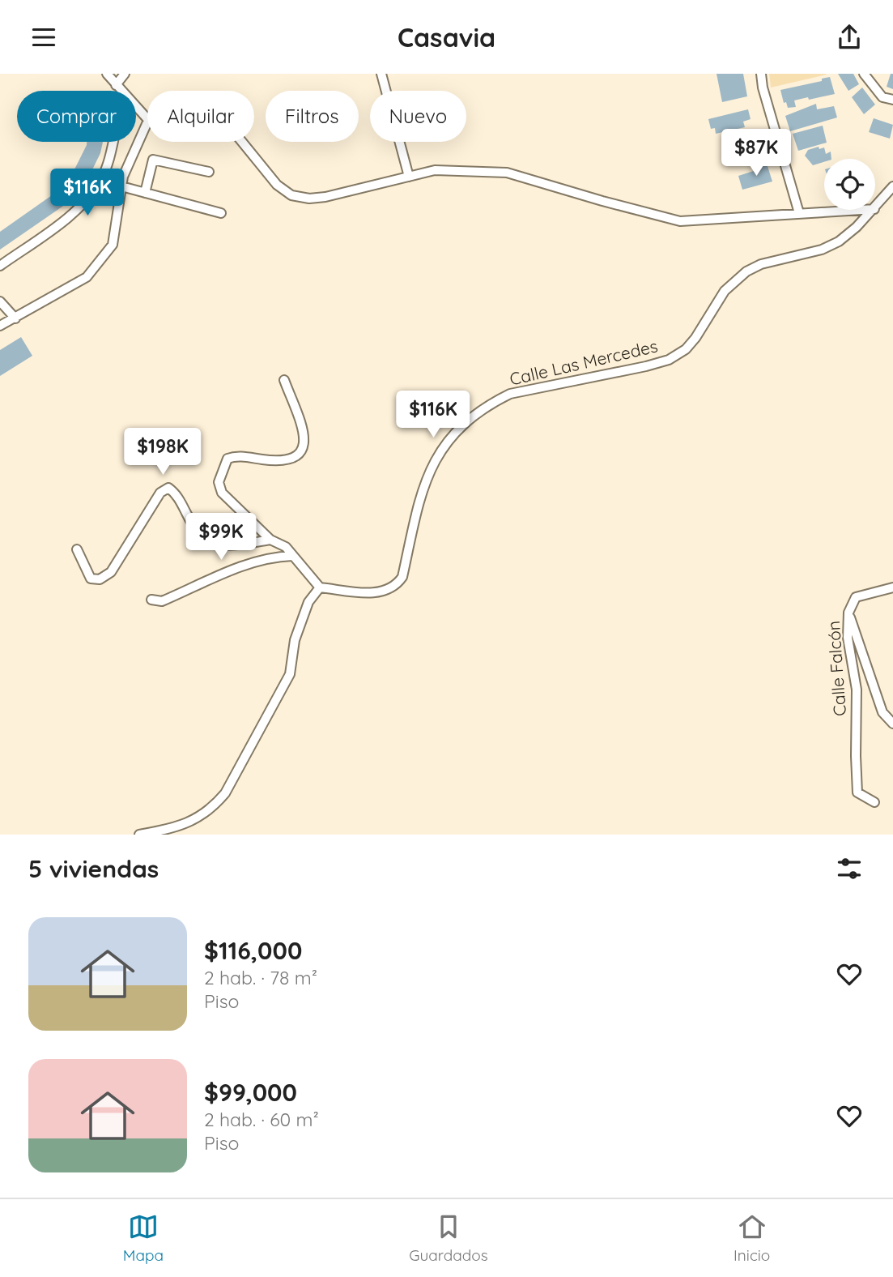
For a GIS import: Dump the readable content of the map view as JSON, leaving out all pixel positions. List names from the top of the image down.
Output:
{
  "streets": {
    "street": ["Calle Las Mercedes", "Calle Falcón"]
  },
  "page": {
    "header": "Casavia",
    "chip": [
      "Comprar",
      "Alquilar",
      "Filtros",
      "Nuevo"
    ],
    "price": [
      "$87K",
      "$116K",
      "$116K",
      "$198K",
      "$99K"
    ],
    "heading": "5 viviendas",
    "list": [
      {
        "name": "$116,000",
        "note": "2 hab. · 78 m² · Piso"
      },
      {
        "name": "$99,000",
        "note": "2 hab. · 60 m² · Piso"
      }
    ],
    "tabs": ["Mapa", "Guardados", "Inicio"]
  }
}
